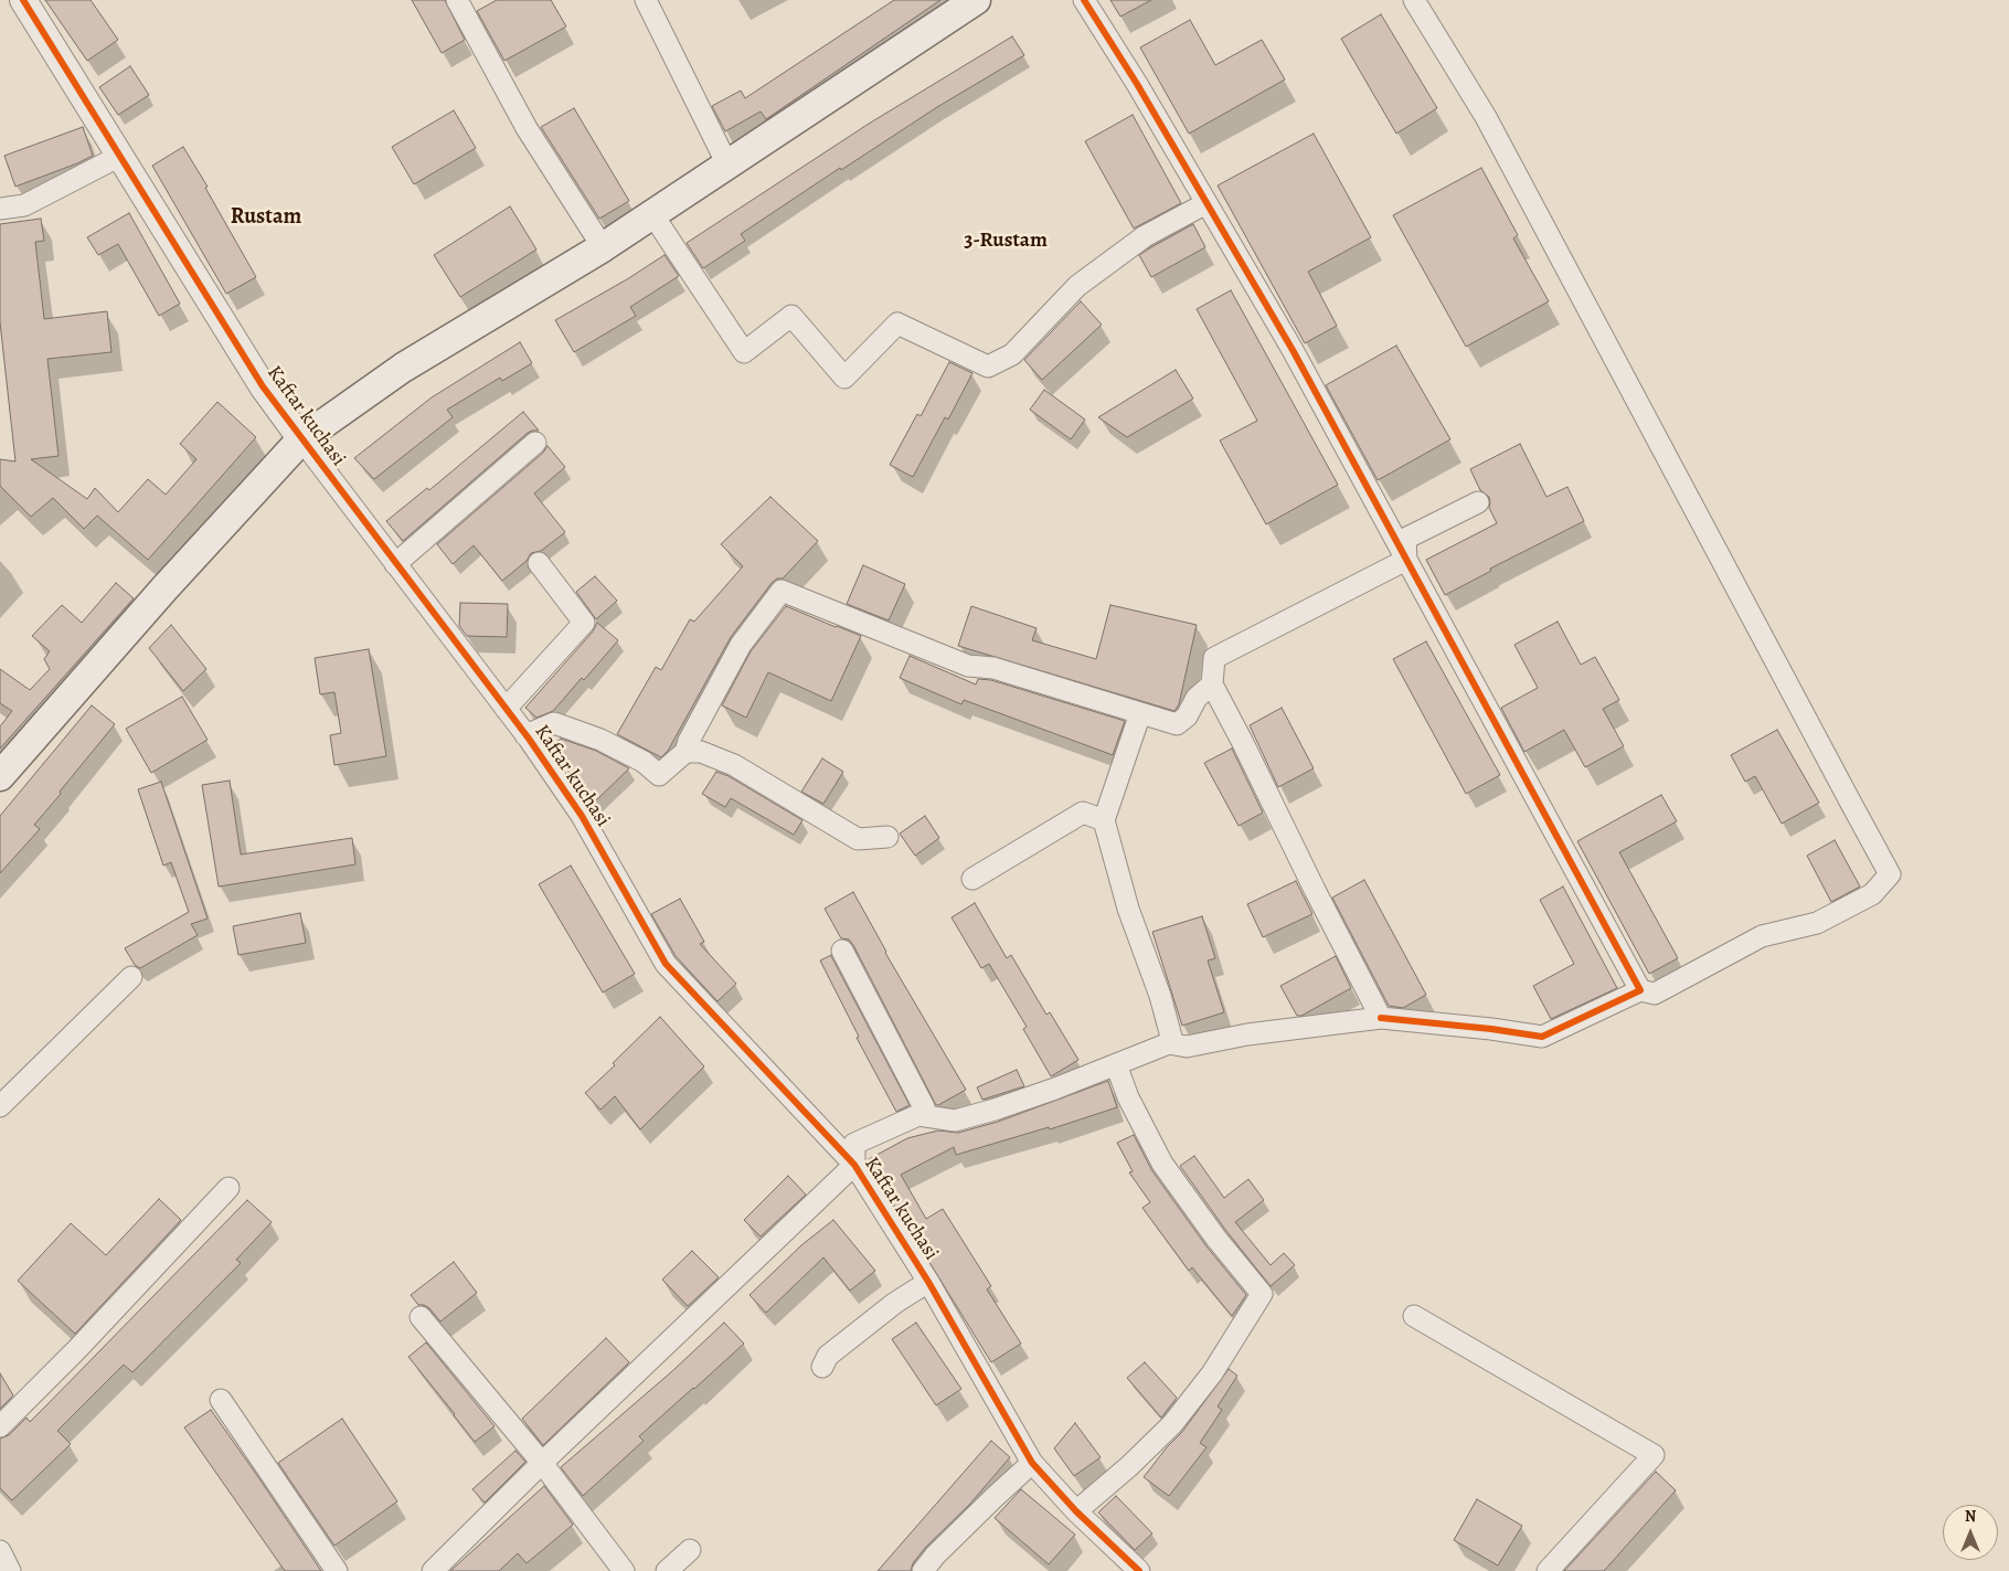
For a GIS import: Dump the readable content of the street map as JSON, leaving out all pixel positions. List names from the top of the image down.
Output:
{
  "streets": {
    "street": ["Kaftar kuchasi"]
  },
  "districts": ["Rustam", "3-Rustam"],
  "north": "top"
}
